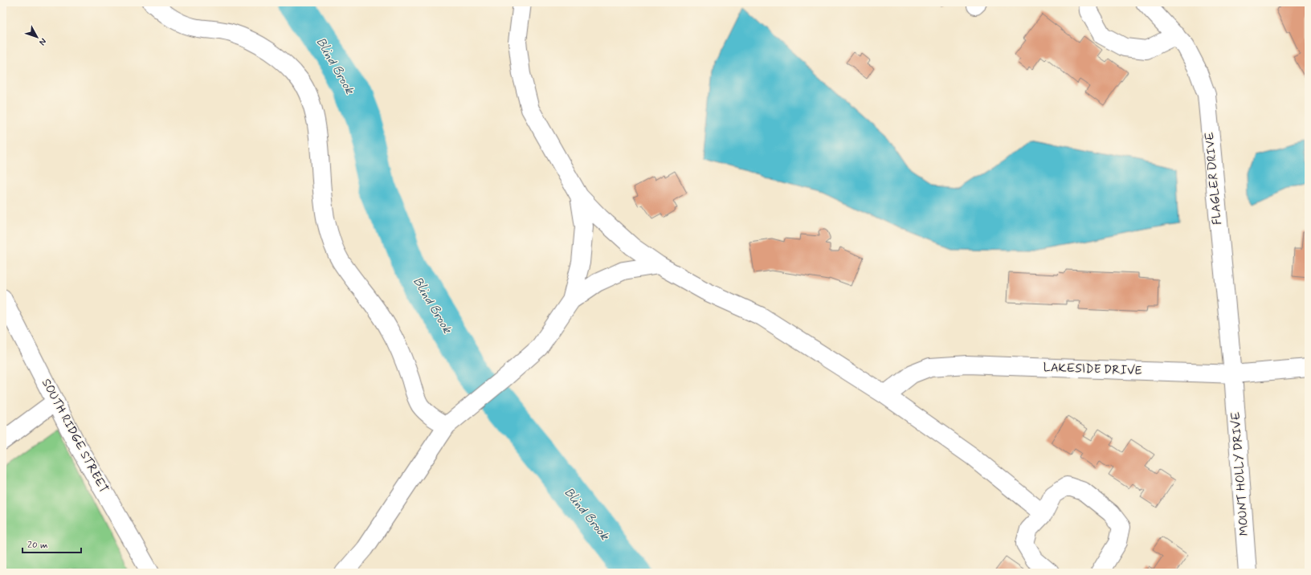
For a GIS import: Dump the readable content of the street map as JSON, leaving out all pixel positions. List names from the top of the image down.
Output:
{
  "streets": {
    "street": [
      "FLAGLER DRIVE",
      "LAKESIDE DRIVE",
      "SOUTH RIDGE STREET",
      "MOUNT HOLLY DRIVE"
    ]
  },
  "crossings": [
    ["FLAGLER DRIVE", "LAKESIDE DRIVE"],
    ["FLAGLER DRIVE", "MOUNT HOLLY DRIVE"],
    ["LAKESIDE DRIVE", "MOUNT HOLLY DRIVE"]
  ],
  "water": ["Blind Brook"],
  "scale_bar": "20 m",
  "north": "bottom right"
}
